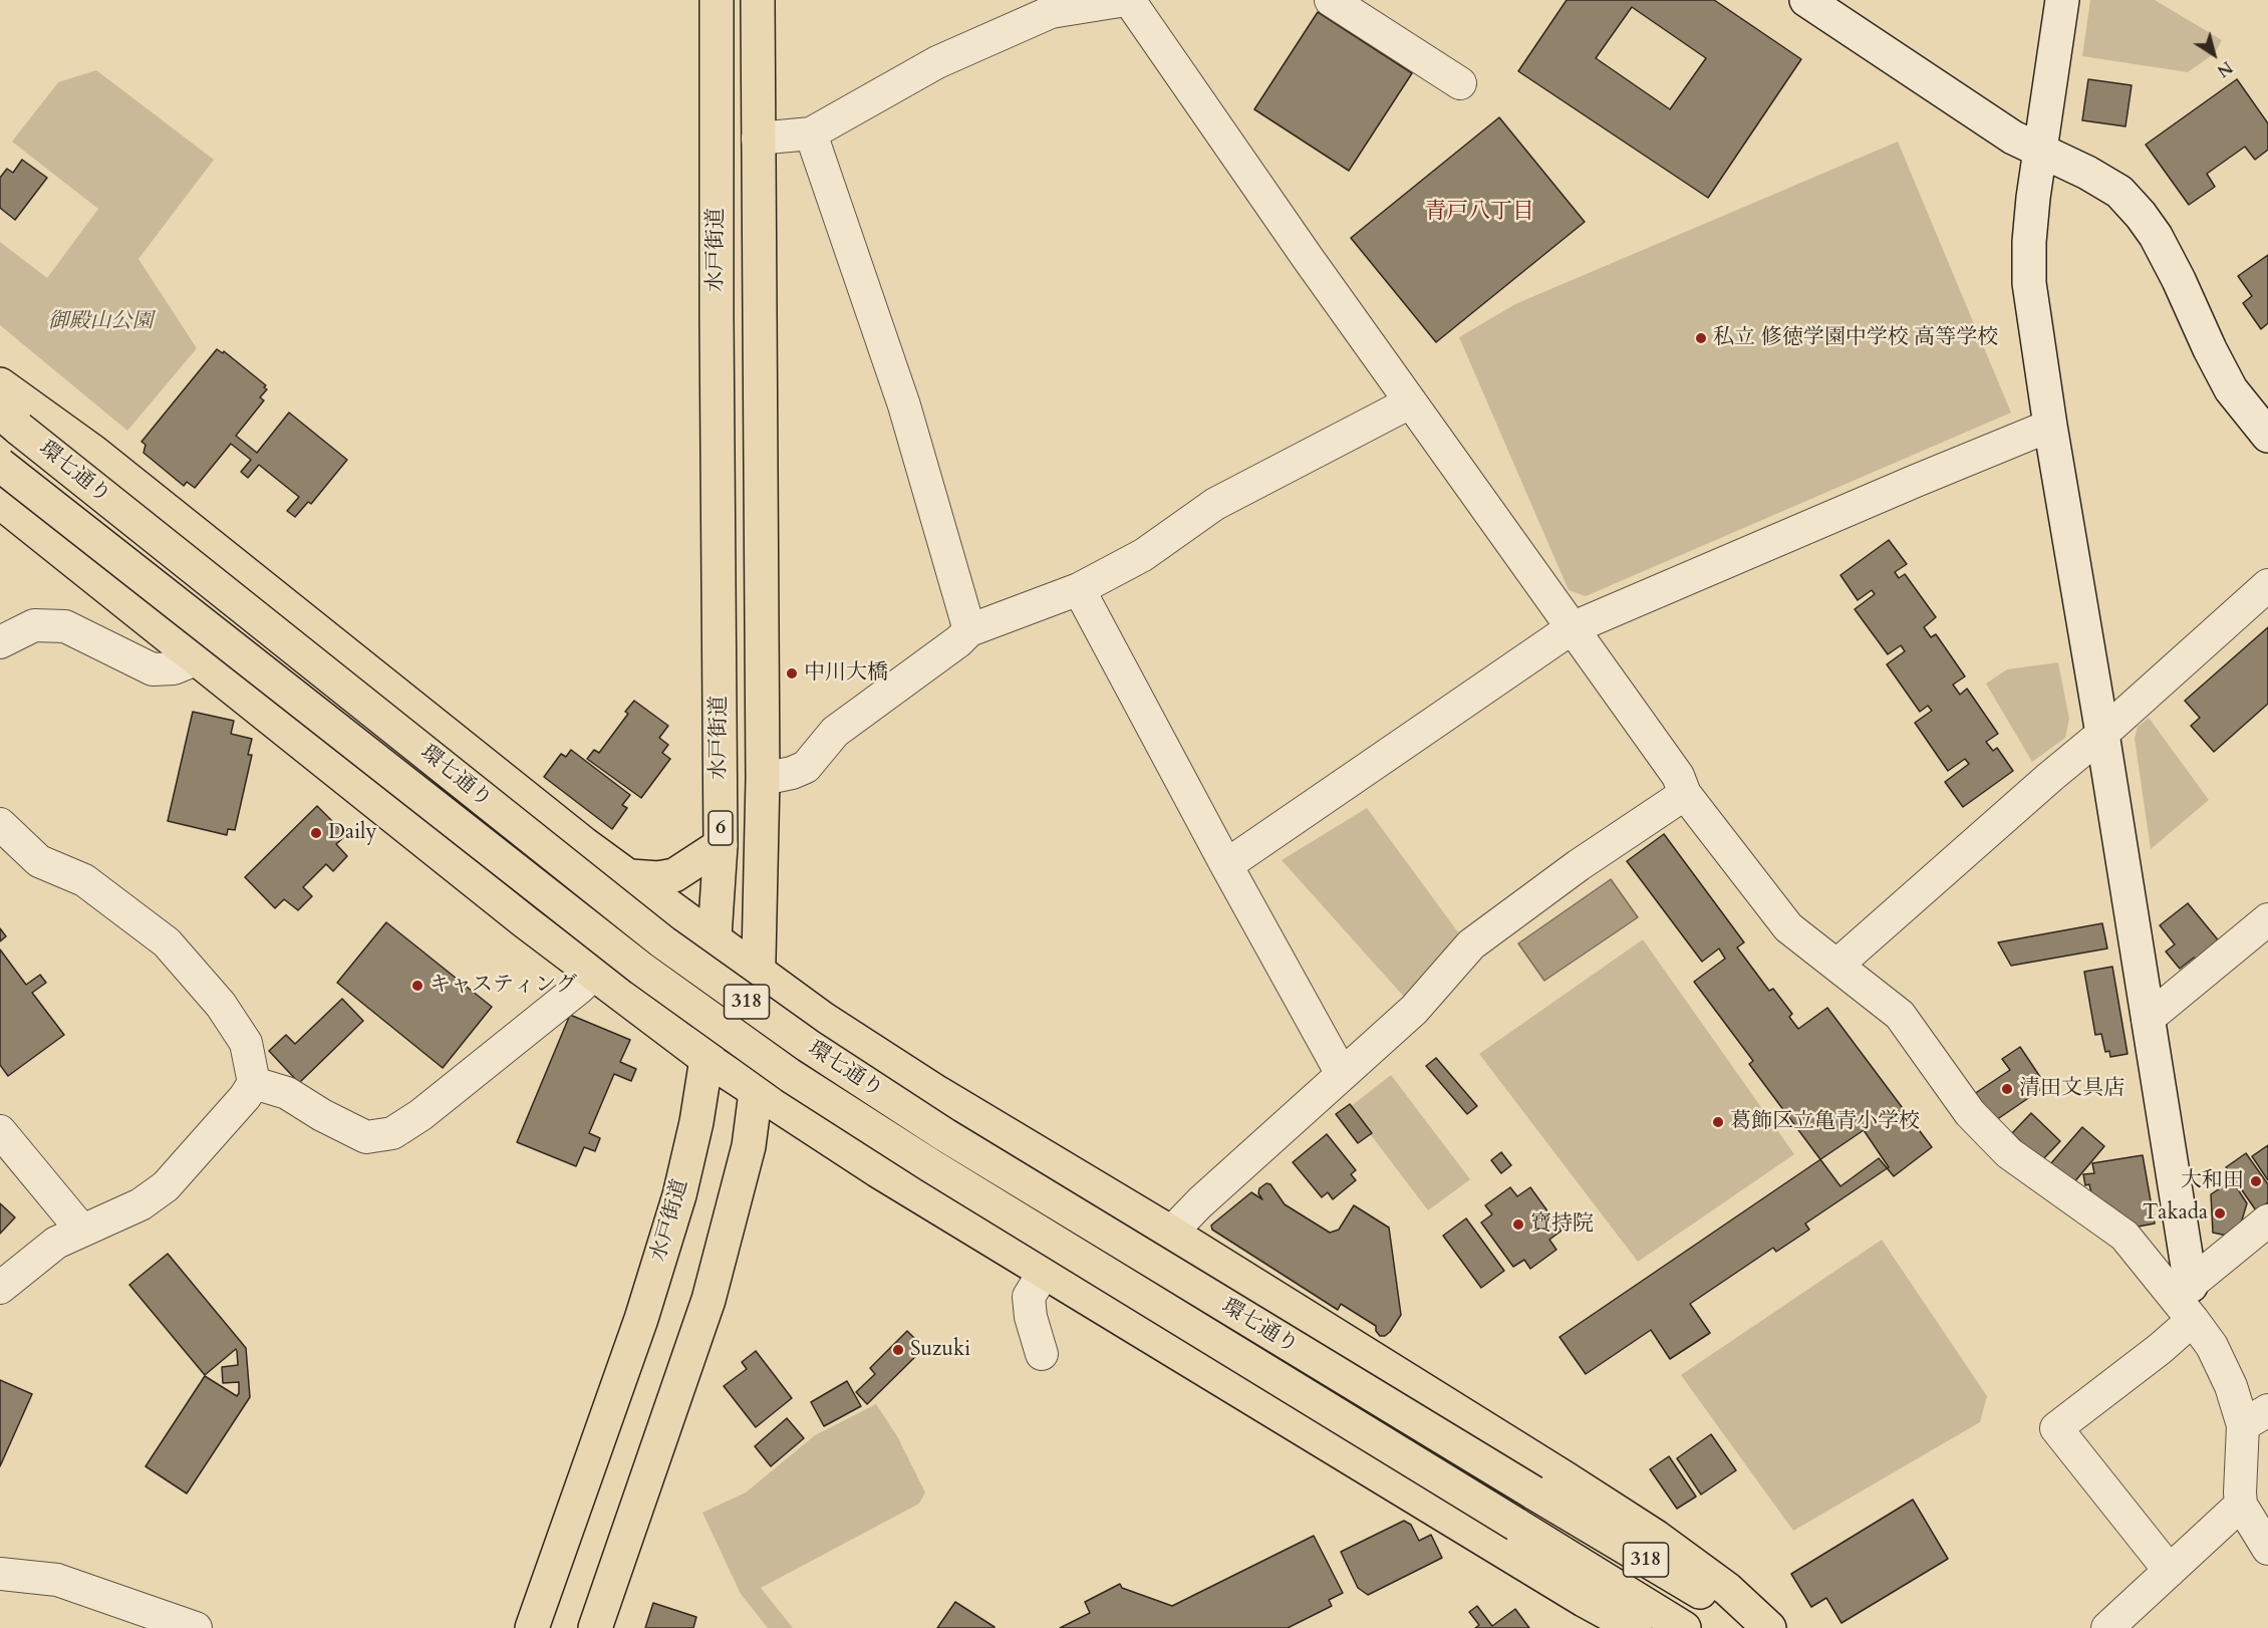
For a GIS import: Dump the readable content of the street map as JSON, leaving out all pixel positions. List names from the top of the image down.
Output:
{
  "streets": {
    "main road": [
      "水戸街道",
      "環七通り",
      "6",
      "318"
    ]
  },
  "districts": ["青戸八丁目"],
  "parks": ["御殿山公園"],
  "places": [
    "私立 修徳学園中学校 高等学校",
    "中川大橋",
    "Daily",
    "キャスティング",
    "清田文具店",
    "葛飾区立亀青小学校",
    "大和田",
    "Takada",
    "寶持院",
    "Suzuki"
  ],
  "north": "bottom right"
}
